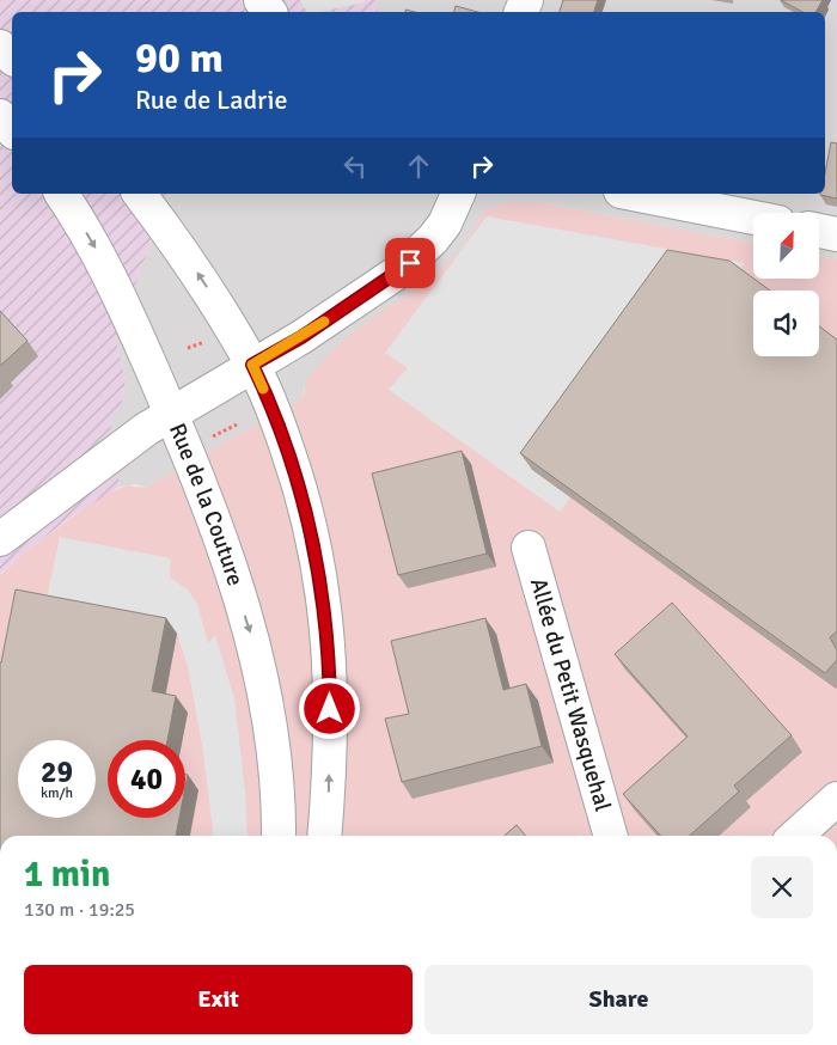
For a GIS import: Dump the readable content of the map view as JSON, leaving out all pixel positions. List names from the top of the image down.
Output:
{
  "streets": {
    "street": ["Rue de la Couture", "Allée du Petit Wasquehal"]
  },
  "north": "top right",
  "page": {
    "turn": ["90 m", "Rue de Ladrie"],
    "speed": "29 km/h",
    "limit": "40",
    "heading": ["1 min", "130 m · 19:25"],
    "buttons": ["Exit", "Share"]
  }
}
